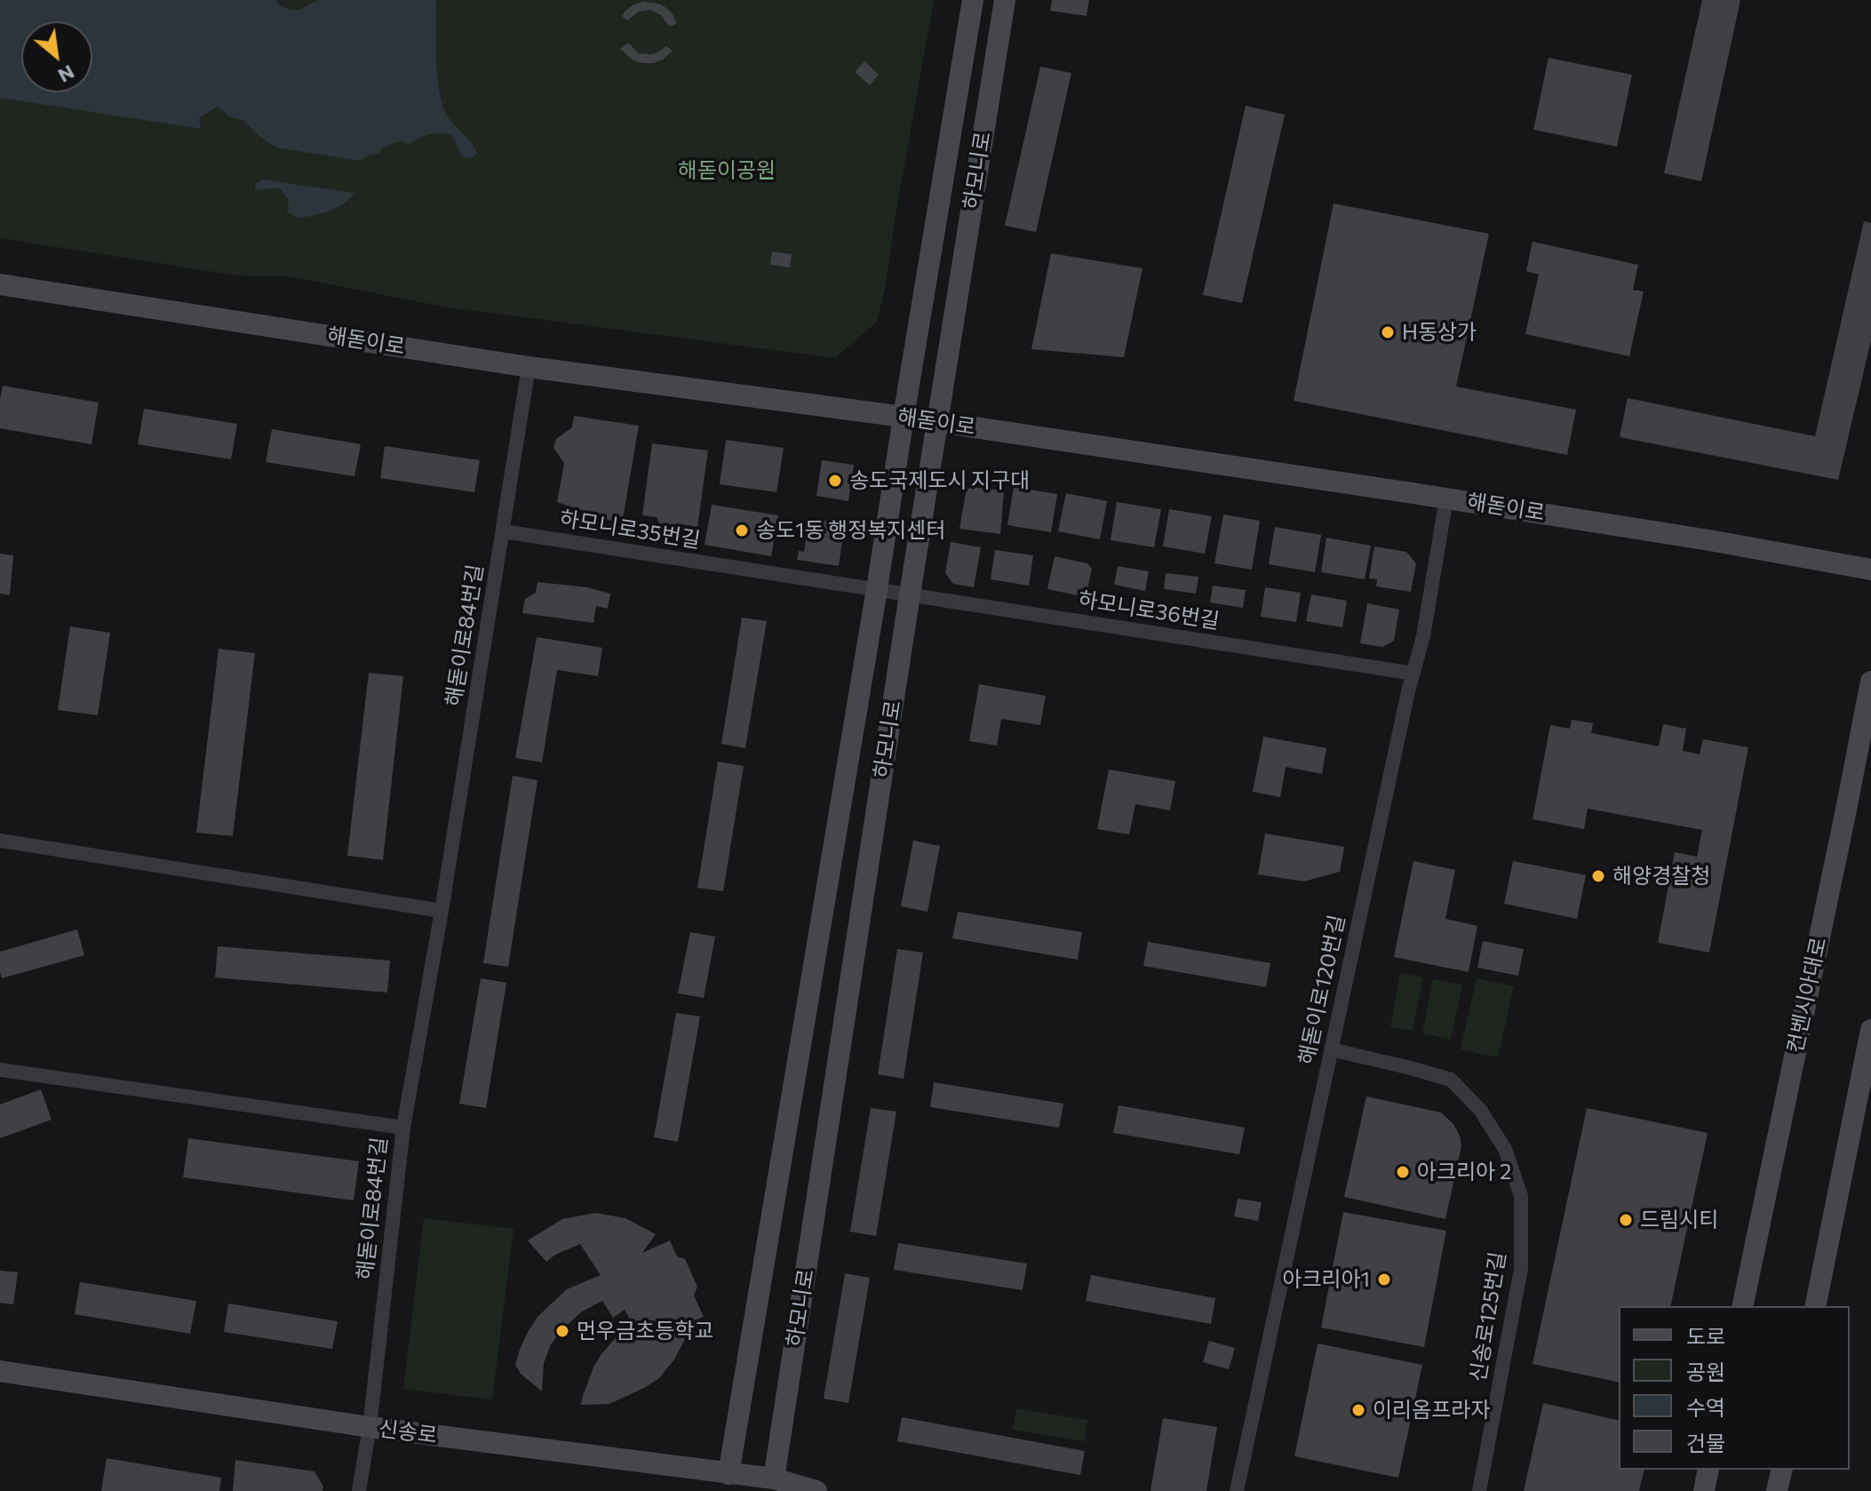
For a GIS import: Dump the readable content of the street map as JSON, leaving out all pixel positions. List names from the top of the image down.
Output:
{
  "streets": {
    "street": [
      "하모니로",
      "해돋이로",
      "하모니로35번길",
      "하모니로36번길",
      "해돋이로84번길",
      "해돋이로120번길",
      "컨벤시아대로",
      "신송로125번길",
      "신송로"
    ]
  },
  "crossings": [
    ["하모니로", "해돋이로"],
    ["하모니로", "하모니로35번길"],
    ["하모니로", "하모니로36번길"],
    ["하모니로", "신송로"],
    ["해돋이로", "해돋이로84번길"],
    ["해돋이로", "해돋이로120번길"],
    ["하모니로35번길", "하모니로36번길"],
    ["하모니로35번길", "해돋이로84번길"],
    ["하모니로36번길", "해돋이로120번길"],
    ["해돋이로84번길", "신송로"],
    ["해돋이로120번길", "신송로125번길"]
  ],
  "parks": ["해돋이공원"],
  "places": [
    "H동상가",
    "송도국제도시 지구대",
    "송도1동 행정복지센터",
    "해양경찰청",
    "아크리아 2",
    "드림시티",
    "아크리아1",
    "먼우금초등학교",
    "이리옴프라자"
  ],
  "legend": [
    "도로",
    "공원",
    "수역",
    "건물"
  ],
  "north": "bottom right"
}
